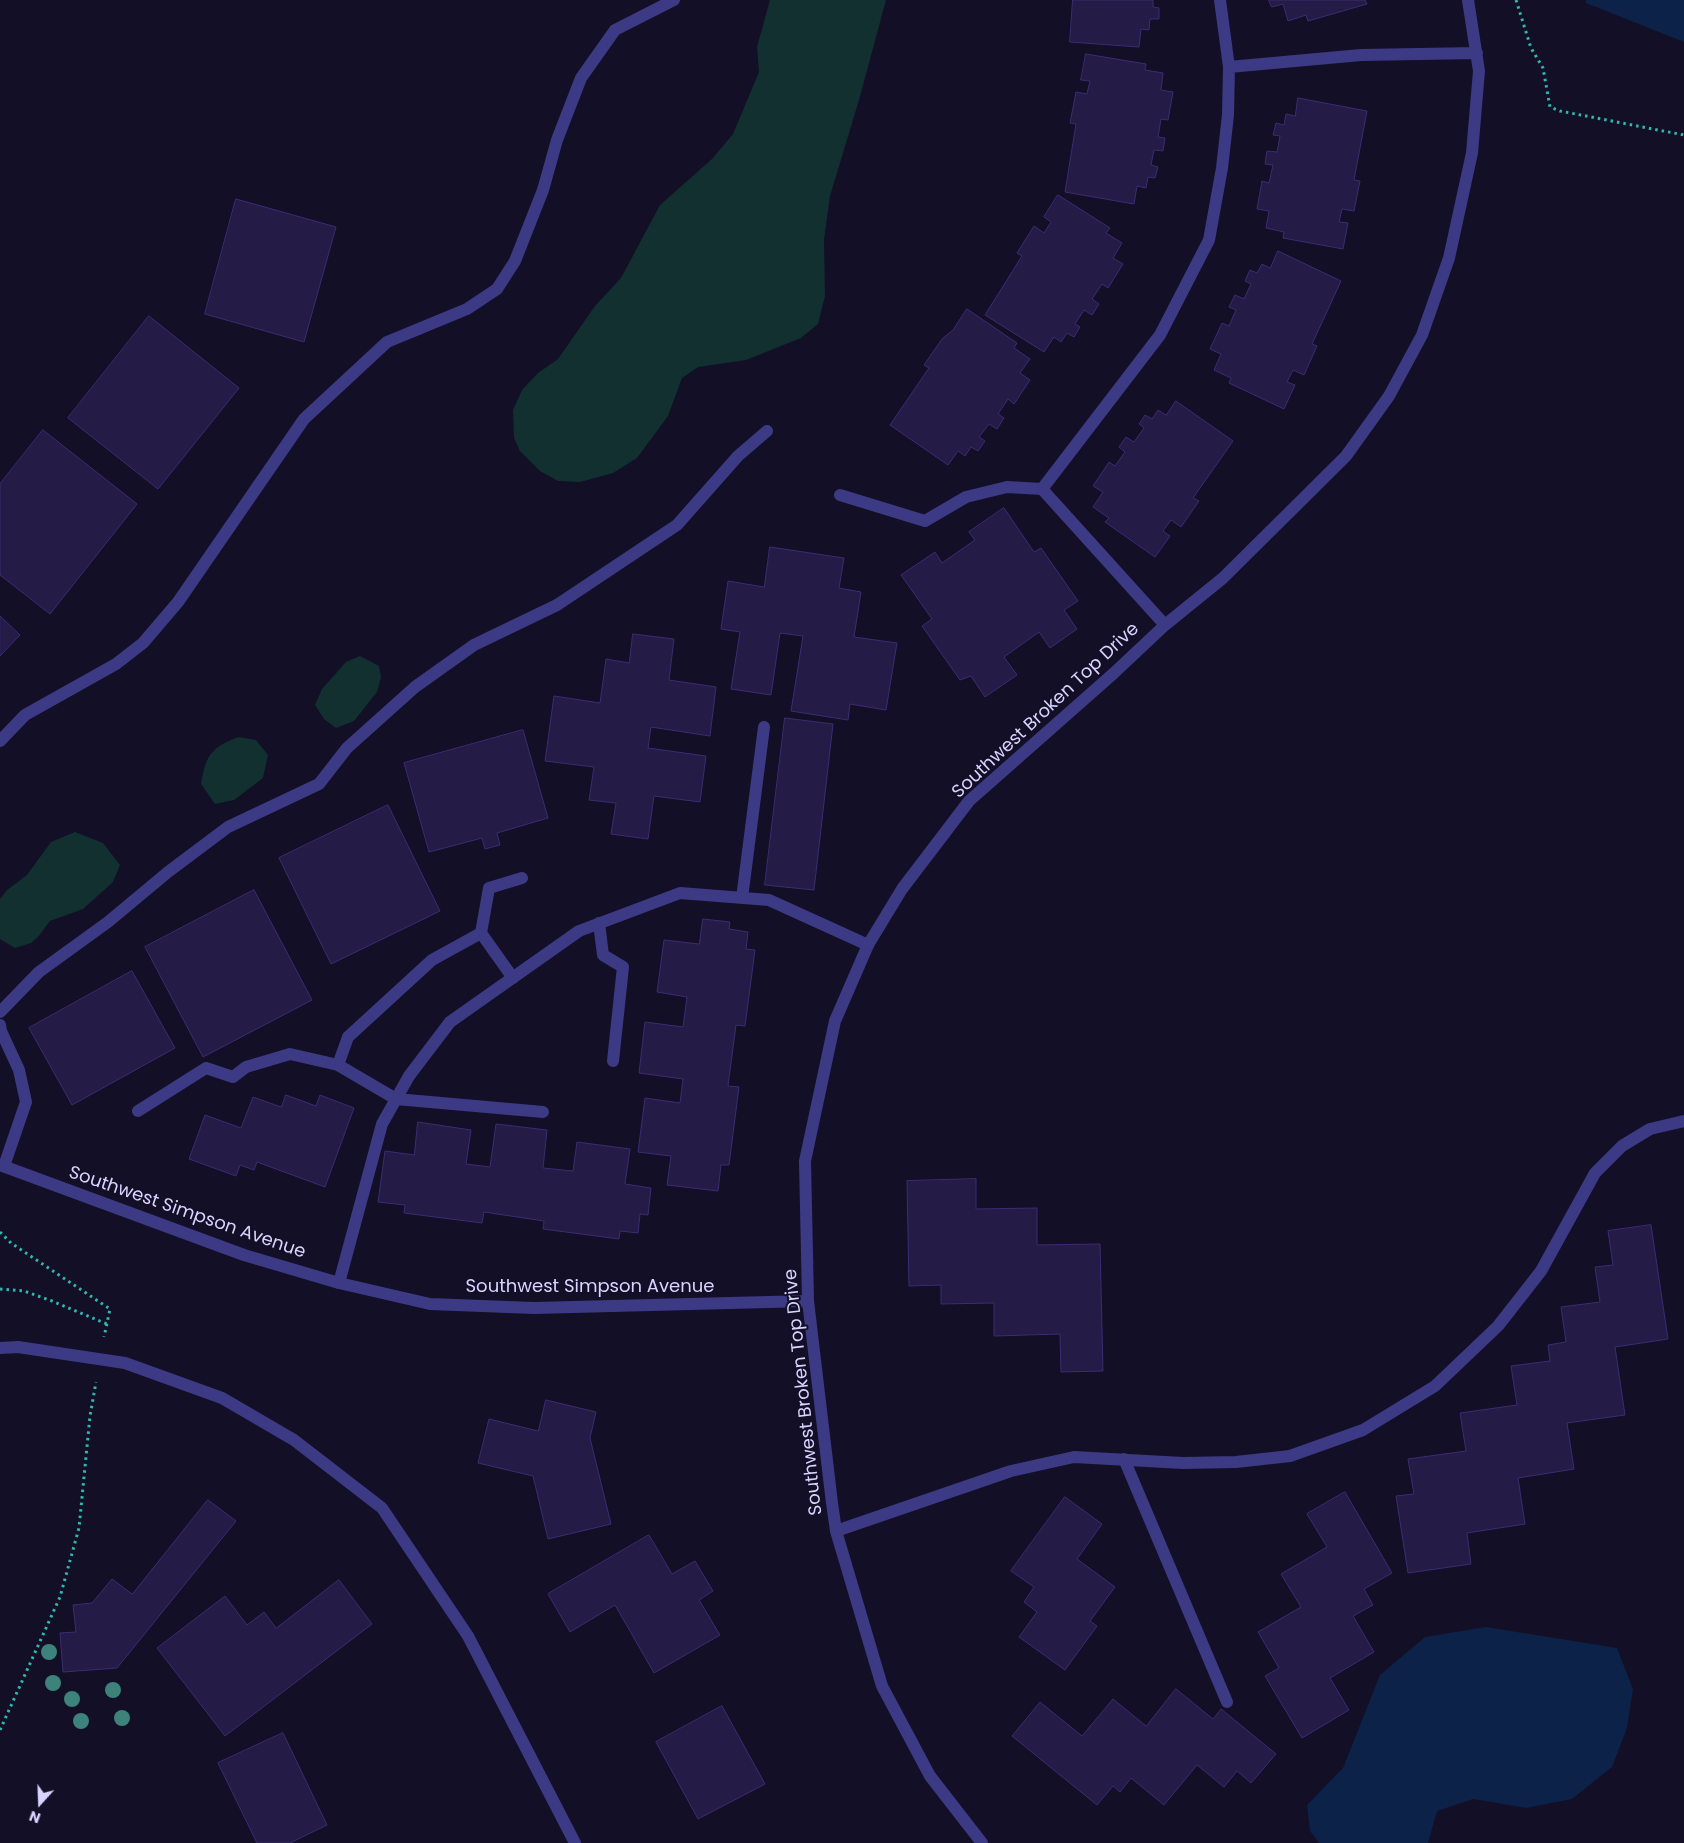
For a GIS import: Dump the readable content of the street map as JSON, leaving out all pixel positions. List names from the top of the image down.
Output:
{
  "streets": {
    "street": ["Southwest Broken Top Drive", "Southwest Simpson Avenue"]
  },
  "crossings": [
    ["Southwest Broken Top Drive", "Southwest Simpson Avenue"]
  ],
  "north": "bottom"
}
